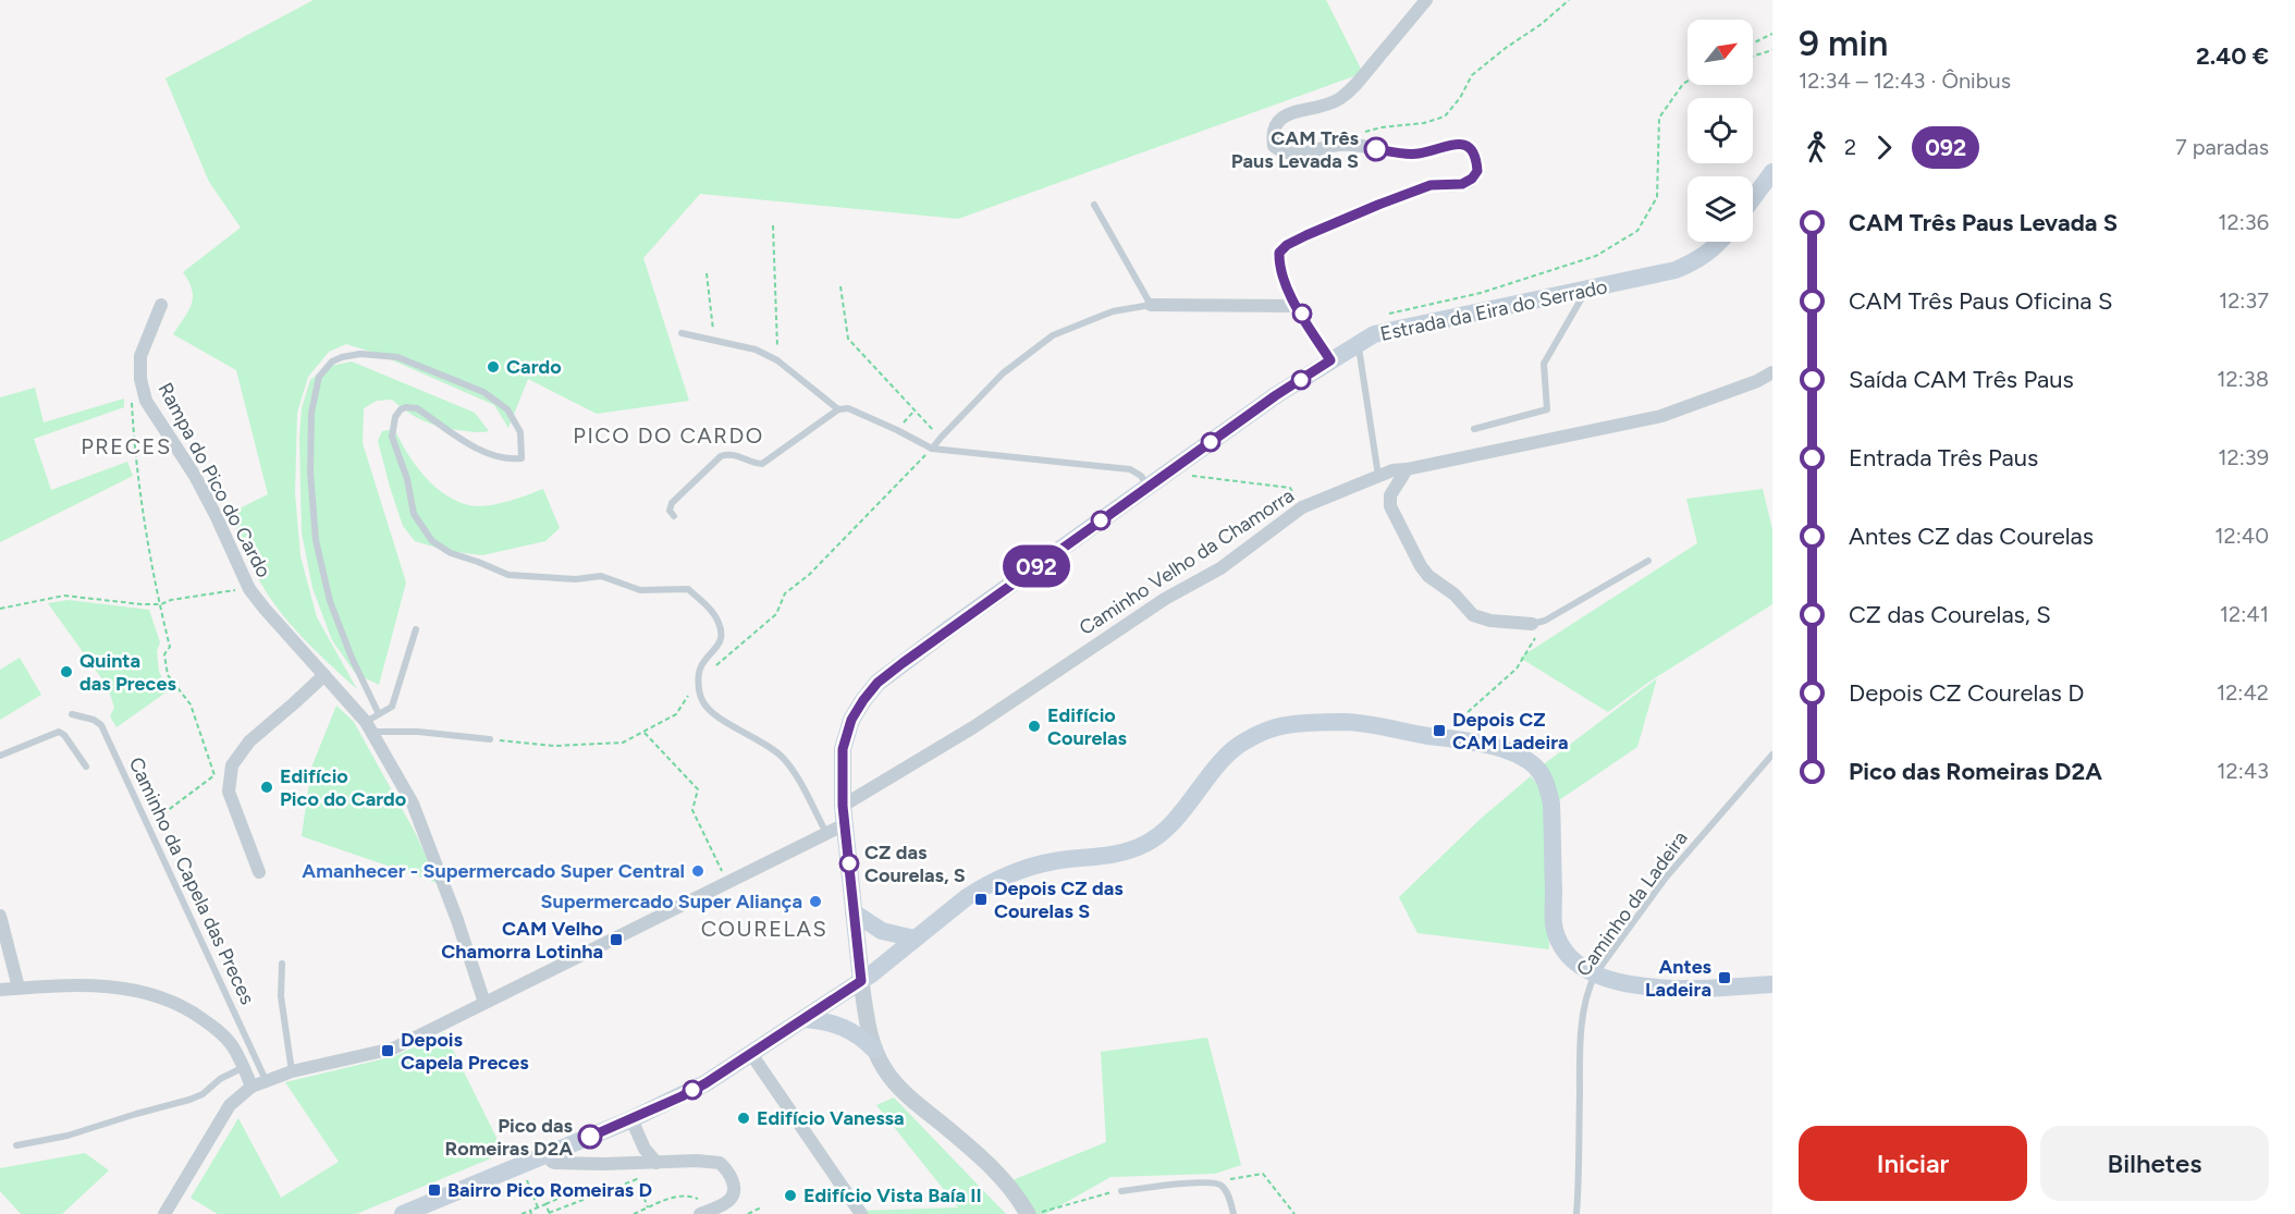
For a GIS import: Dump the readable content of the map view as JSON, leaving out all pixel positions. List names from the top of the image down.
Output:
{
  "streets": {
    "main road": ["Estrada da Eira do Serrado"],
    "street": ["Rampa do Pico do Cardo", "Caminho Velho da Chamorra"],
    "lane": ["Caminho da Capela das Preces", "Caminho da Ladeira"]
  },
  "crossings": [
    ["Estrada da Eira do Serrado", "Caminho Velho da Chamorra"]
  ],
  "districts": ["PICO DO CARDO", "PRECES", "COURELAS"],
  "places": {
    "other": [
      "CAM Três Paus Levada S",
      "Cardo",
      "Quinta das Preces",
      "Edifício Courelas",
      "Edifício Pico do Cardo",
      "CZ das Courelas, S",
      "Amanhecer - Supermercado Super Central",
      "Supermercado Super Aliança",
      "Edifício Vanessa",
      "Pico das Romeiras D2A",
      "Edifício Vista Baía II"
    ],
    "transit": [
      "Depois CZ CAM Ladeira",
      "Depois CZ das Courelas S",
      "CAM Velho Chamorra Lotinha",
      "Antes Ladeira",
      "Depois Capela Preces",
      "Bairro Pico Romeiras D"
    ]
  },
  "lines": ["bus line 092"],
  "north": "top right",
  "page": {
    "on_map": "092",
    "heading": ["9 min", "12:34 – 12:43 · Ônibus", "2.40 €"],
    "legs": ["2", "092", "7 paradas"],
    "list": [
      {
        "name": "CAM Três Paus Levada S",
        "value": "12:36"
      },
      {
        "name": "CAM Três Paus Oficina S",
        "value": "12:37"
      },
      {
        "name": "Saída CAM Três Paus",
        "value": "12:38"
      },
      {
        "name": "Entrada Três Paus",
        "value": "12:39"
      },
      {
        "name": "Antes CZ das Courelas",
        "value": "12:40"
      },
      {
        "name": "CZ das Courelas, S",
        "value": "12:41"
      },
      {
        "name": "Depois CZ Courelas D",
        "value": "12:42"
      },
      {
        "name": "Pico das Romeiras D2A",
        "value": "12:43"
      }
    ],
    "buttons": ["Iniciar", "Bilhetes"]
  }
}
